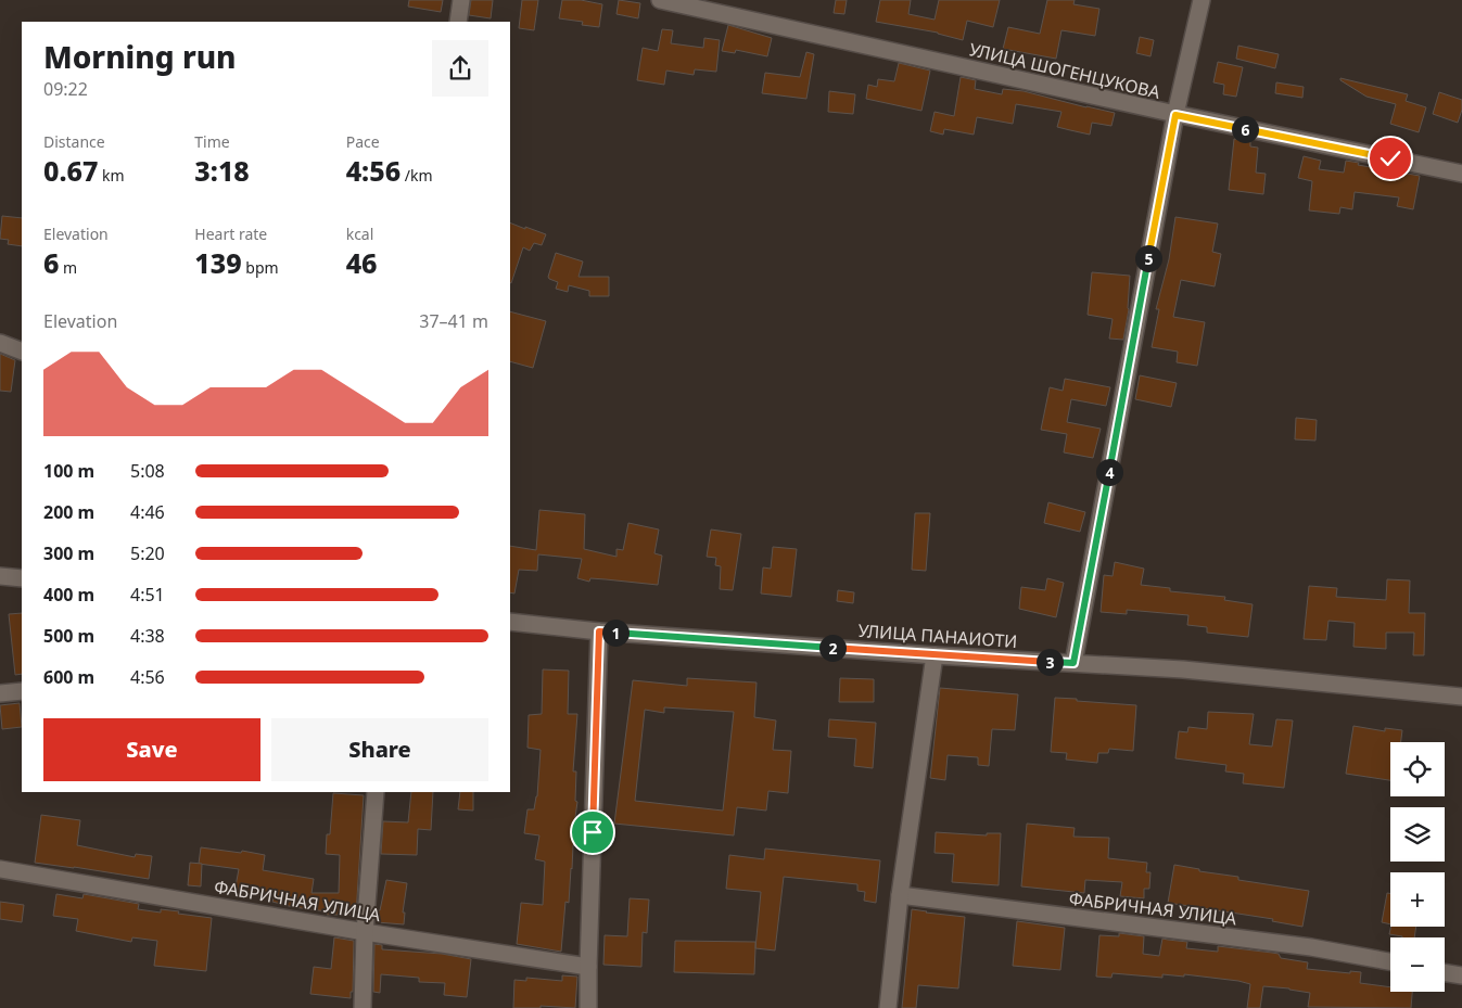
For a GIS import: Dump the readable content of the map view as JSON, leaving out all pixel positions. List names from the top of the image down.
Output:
{
  "streets": {
    "street": ["УЛИЦА ШОГЕНЦУКОВА", "УЛИЦА ПАНАИОТИ", "ФАБРИЧНАЯ УЛИЦА"]
  },
  "page": {
    "heading": ["Morning run", "09:22"],
    "stats": [
      ["Distance", "0.67 km"],
      ["Time", "3:18"],
      ["Pace", "4:56 /km"],
      ["Elevation", "6 m"],
      ["Heart rate", "139 bpm"],
      ["kcal", "46"]
    ],
    "pins": [
      "6",
      "5",
      "4",
      "1",
      "2",
      "3"
    ],
    "chart": ["Elevation", "37–41 m"],
    "list": [
      {
        "name": "100 m",
        "note": "5:08"
      },
      {
        "name": "200 m",
        "note": "4:46"
      },
      {
        "name": "300 m",
        "note": "5:20"
      },
      {
        "name": "400 m",
        "note": "4:51"
      },
      {
        "name": "500 m",
        "note": "4:38"
      },
      {
        "name": "600 m",
        "note": "4:56"
      }
    ],
    "buttons": ["Save", "Share"],
    "map_buttons": ["+", "−"]
  }
}
